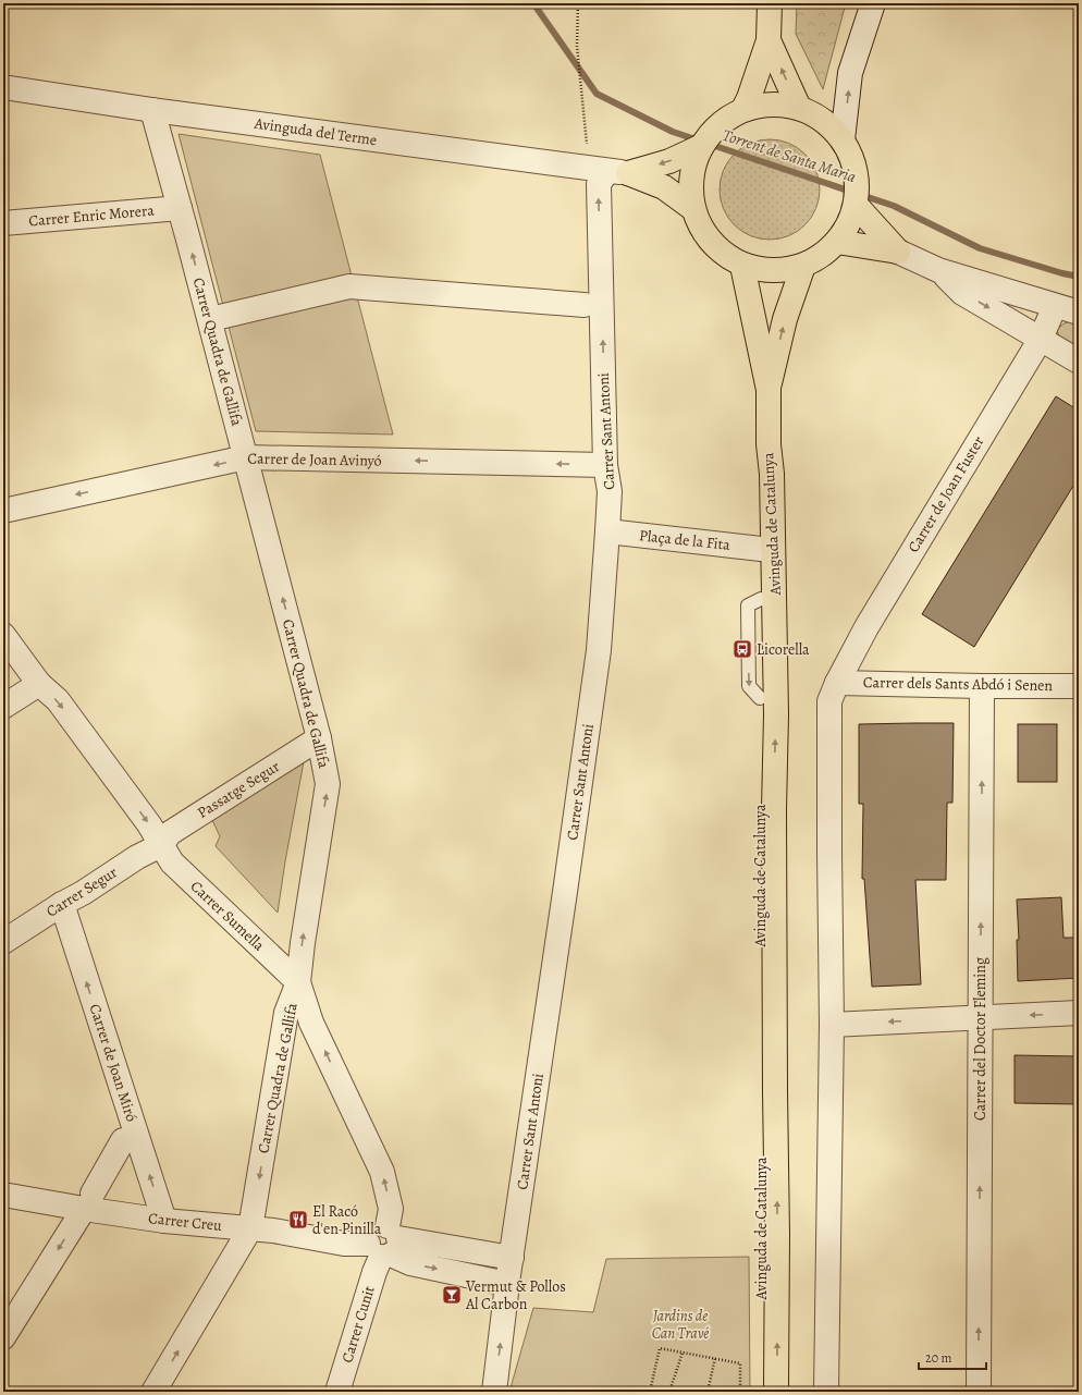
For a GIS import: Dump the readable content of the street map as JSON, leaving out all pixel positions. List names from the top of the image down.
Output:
{
  "streets": {
    "main road": ["Avinguda de Catalunya"],
    "street": [
      "Avinguda del Terme",
      "Carrer Enric Morera",
      "Carrer Quadra de Gallifa",
      "Carrer Sant Antoni",
      "Carrer de Joan Avinyó",
      "Carrer de Joan Fuster",
      "Plaça de la Fita",
      "Carrer dels Sants Abdó i Senen",
      "Passatge Segur",
      "Carrer Segur",
      "Carrer Sumella",
      "Carrer del Doctor Fleming",
      "Carrer de Joan Miró",
      "Carrer Creu",
      "Carrer Cunit"
    ]
  },
  "crossings": [
    ["Avinguda del Terme", "Carrer Quadra de Gallifa"],
    ["Avinguda del Terme", "Carrer Sant Antoni"],
    ["Carrer Enric Morera", "Carrer Quadra de Gallifa"],
    ["Carrer Quadra de Gallifa", "Carrer de Joan Avinyó"],
    ["Carrer Quadra de Gallifa", "Passatge Segur"],
    ["Carrer Quadra de Gallifa", "Carrer Sumella"],
    ["Carrer Quadra de Gallifa", "Carrer Creu"],
    ["Carrer Sant Antoni", "Carrer de Joan Avinyó"],
    ["Carrer Sant Antoni", "Plaça de la Fita"],
    ["Carrer Sant Antoni", "Carrer Creu"],
    ["Carrer de Joan Fuster", "Carrer dels Sants Abdó i Senen"],
    ["Avinguda de Catalunya", "Plaça de la Fita"],
    ["Carrer dels Sants Abdó i Senen", "Carrer del Doctor Fleming"],
    ["Passatge Segur", "Carrer Segur"],
    ["Passatge Segur", "Carrer Sumella"],
    ["Carrer Segur", "Carrer Sumella"],
    ["Carrer Segur", "Carrer de Joan Miró"],
    ["Carrer Sumella", "Carrer Creu"],
    ["Carrer Sumella", "Carrer Cunit"],
    ["Carrer de Joan Miró", "Carrer Creu"],
    ["Carrer Creu", "Carrer Cunit"]
  ],
  "one_way": ["Carrer de Joan Miró"],
  "water": ["Torrent de Santa Maria"],
  "parks": ["Jardins de Can Travé"],
  "places": {
    "bus stop": ["Licorella"],
    "restaurant": ["El Racó d'en Pinilla"],
    "bar": ["Vermut & Pollos Al Carbon"]
  },
  "scale_bar": "20 m"
}
